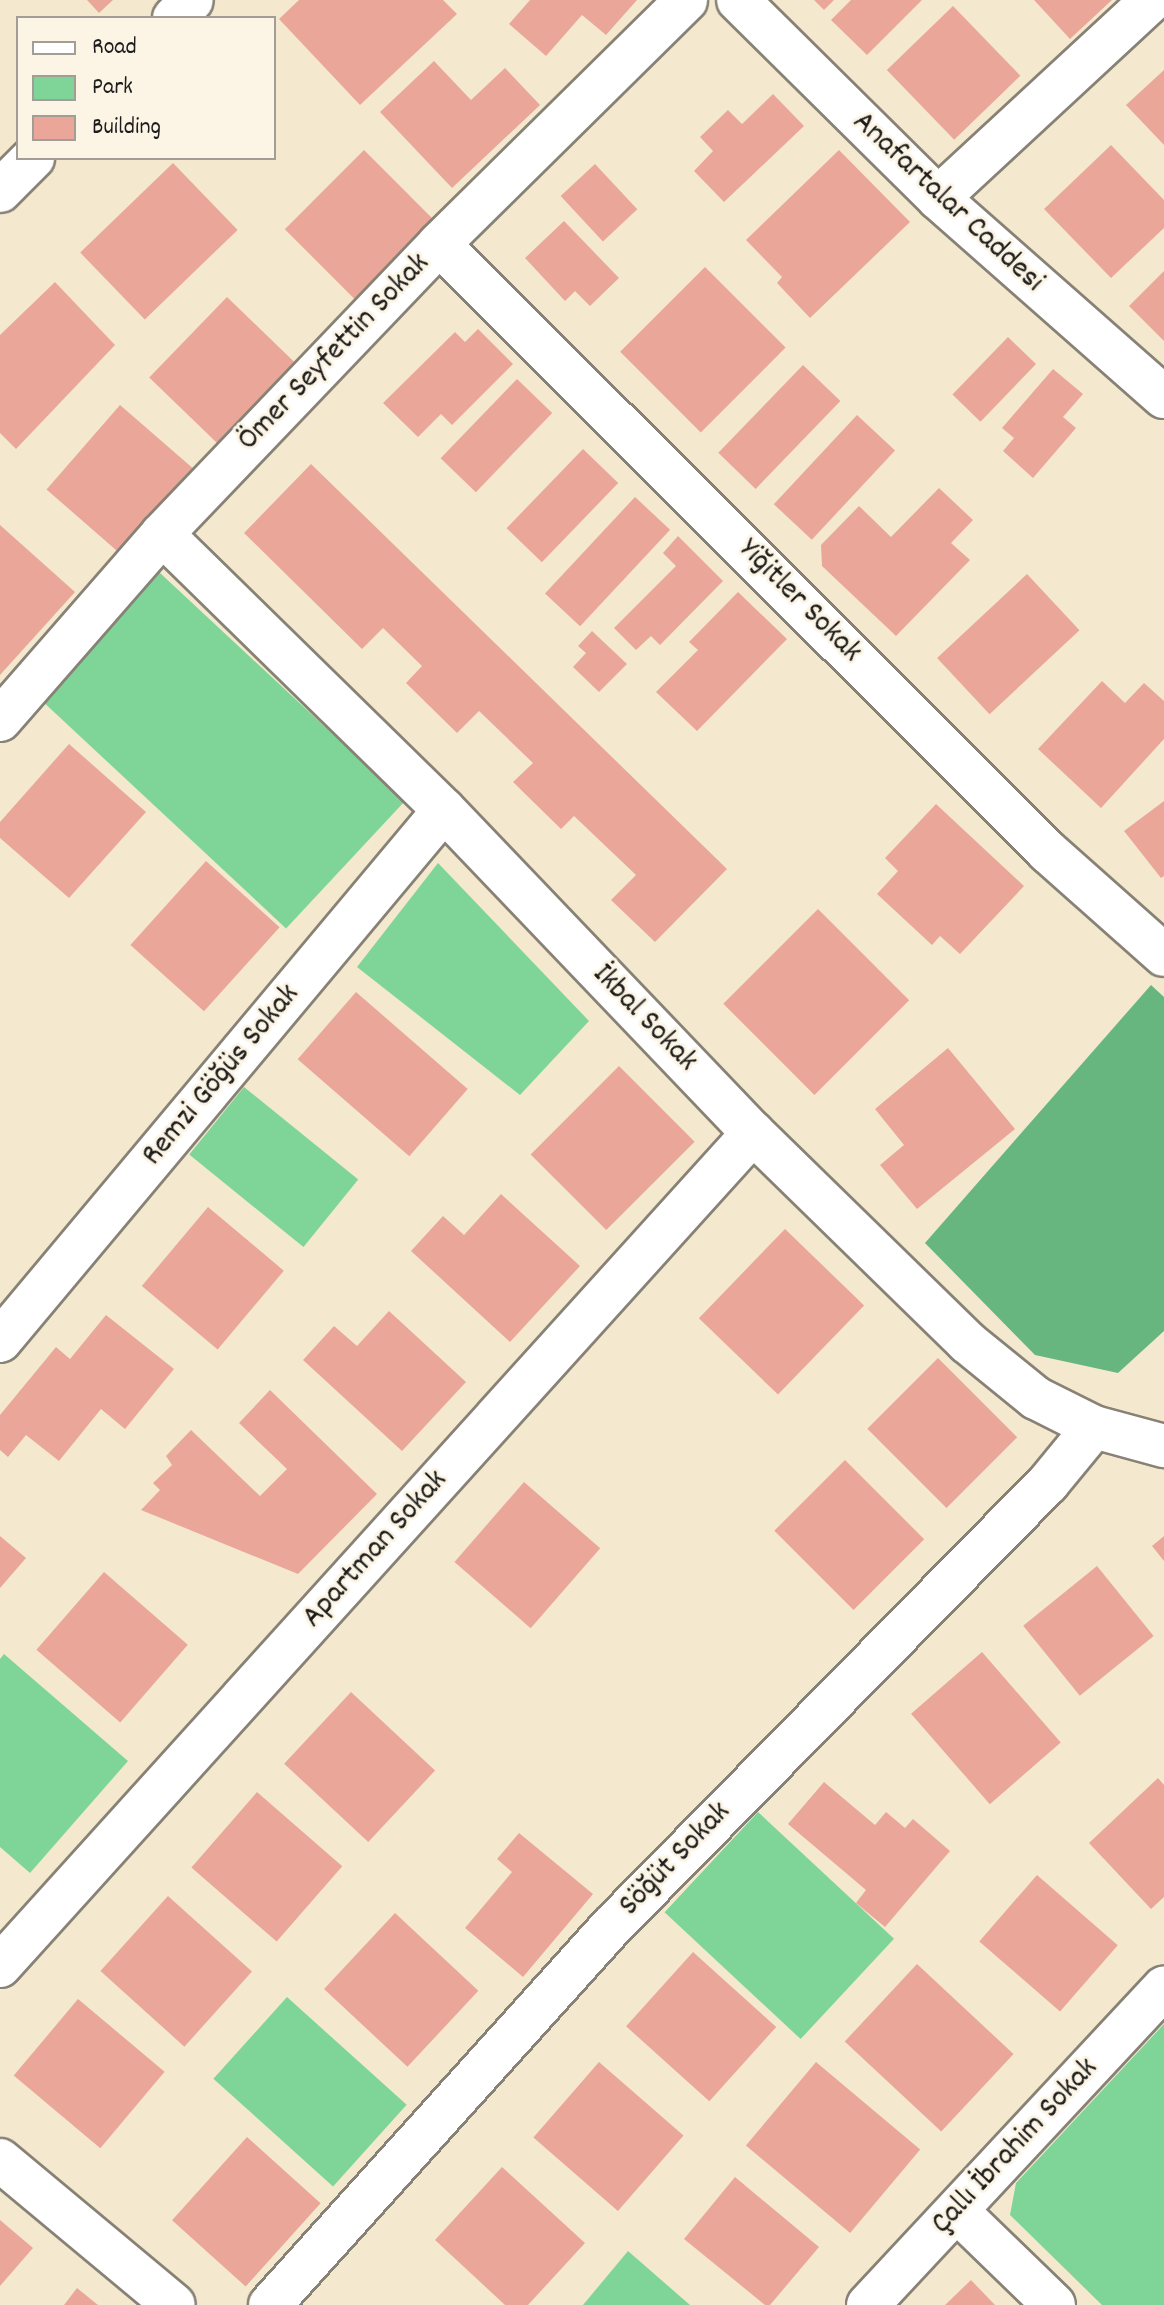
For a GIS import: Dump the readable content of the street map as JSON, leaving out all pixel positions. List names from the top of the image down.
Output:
{
  "streets": {
    "street": [
      "Anafartalar Caddesi",
      "Ömer Seyfettin Sokak",
      "Yiğitler Sokak",
      "İkbal Sokak",
      "Remzi Göğüs Sokak",
      "Apartman Sokak",
      "Söğüt Sokak",
      "Çallı İbrahim Sokak"
    ]
  },
  "crossings": [
    ["Ömer Seyfettin Sokak", "Yiğitler Sokak"],
    ["Ömer Seyfettin Sokak", "İkbal Sokak"],
    ["İkbal Sokak", "Remzi Göğüs Sokak"],
    ["İkbal Sokak", "Apartman Sokak"],
    ["İkbal Sokak", "Söğüt Sokak"]
  ],
  "legend": ["Road", "Park", "Building"]
}
